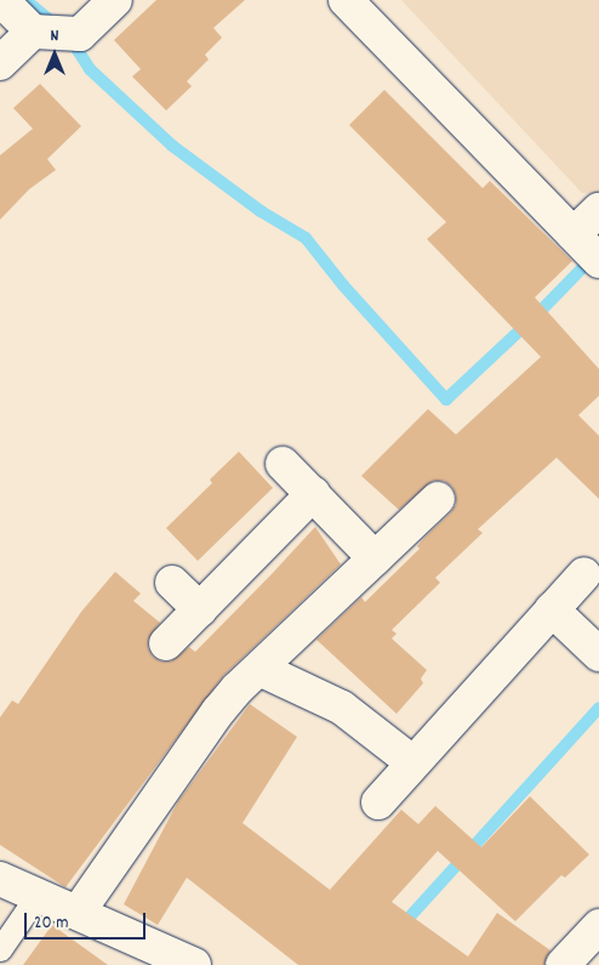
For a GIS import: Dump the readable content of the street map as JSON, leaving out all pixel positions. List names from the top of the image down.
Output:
{
  "scale_bar": "20 m",
  "north": "top"
}
